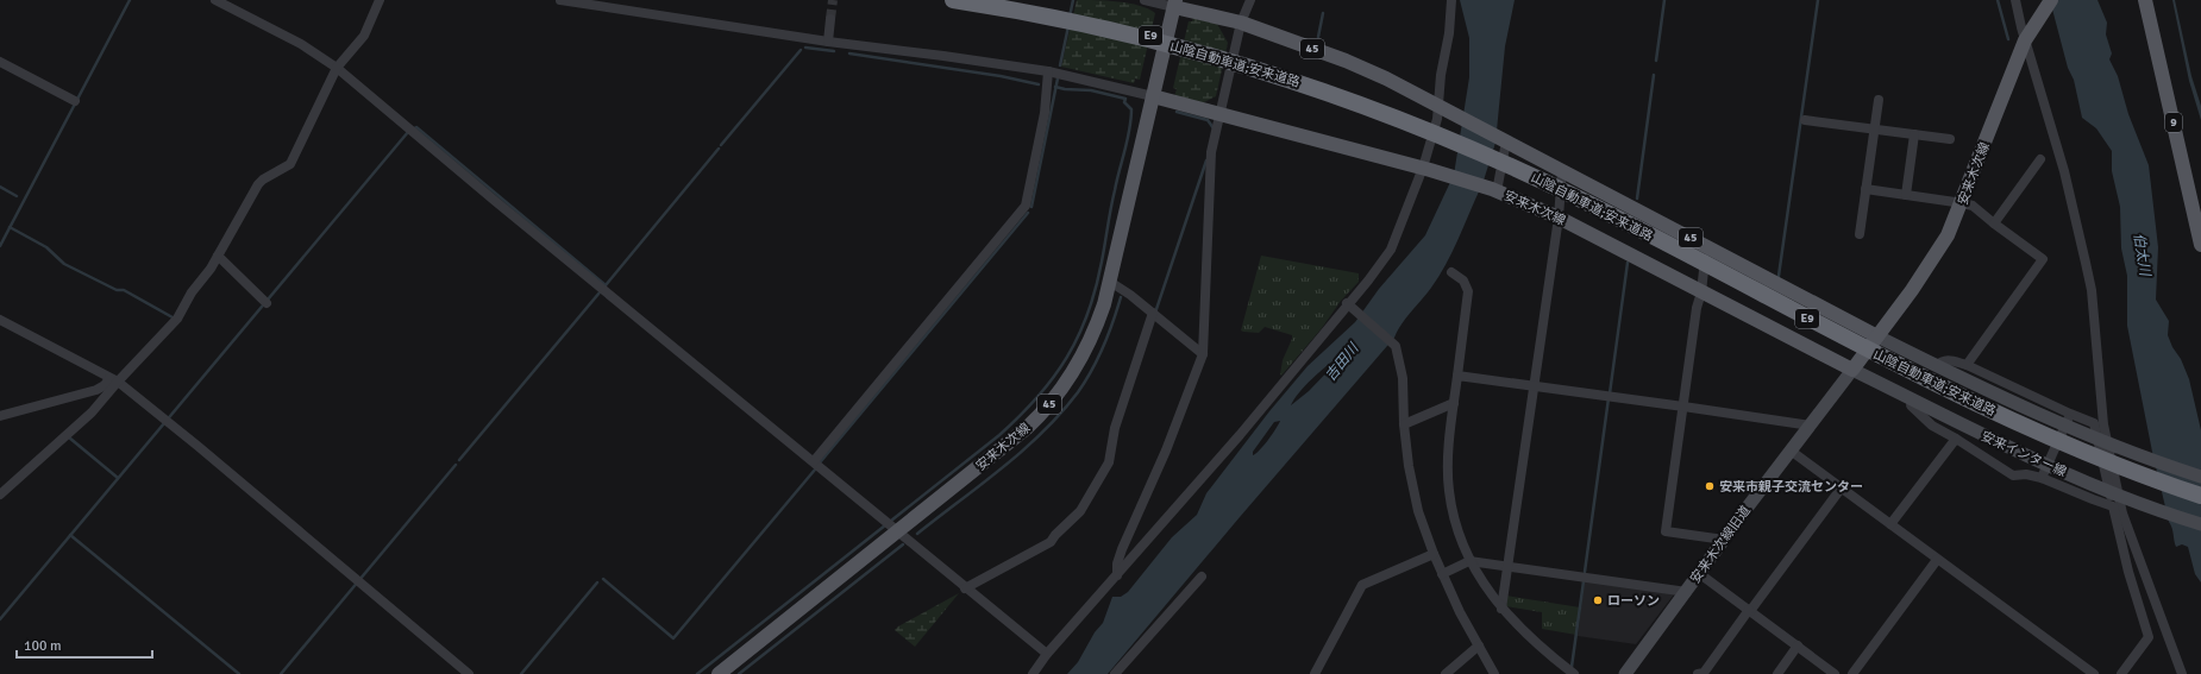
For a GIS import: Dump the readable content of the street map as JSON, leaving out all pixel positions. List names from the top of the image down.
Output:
{
  "streets": {
    "highway": ["E9", "山陰自動車道;安来道路"],
    "main road": [
      "45",
      "9",
      "安来木次線",
      "安来インター線",
      "安来木次線旧道"
    ]
  },
  "crossings": [
    ["45", "安来木次線"],
    ["安来木次線", "安来インター線"],
    ["安来木次線", "安来木次線旧道"],
    ["安来インター線", "安来木次線旧道"]
  ],
  "water": ["伯太川", "吉田川"],
  "places": ["安来市親子交流センター", "ローソン"],
  "scale_bar": "100 m"
}
